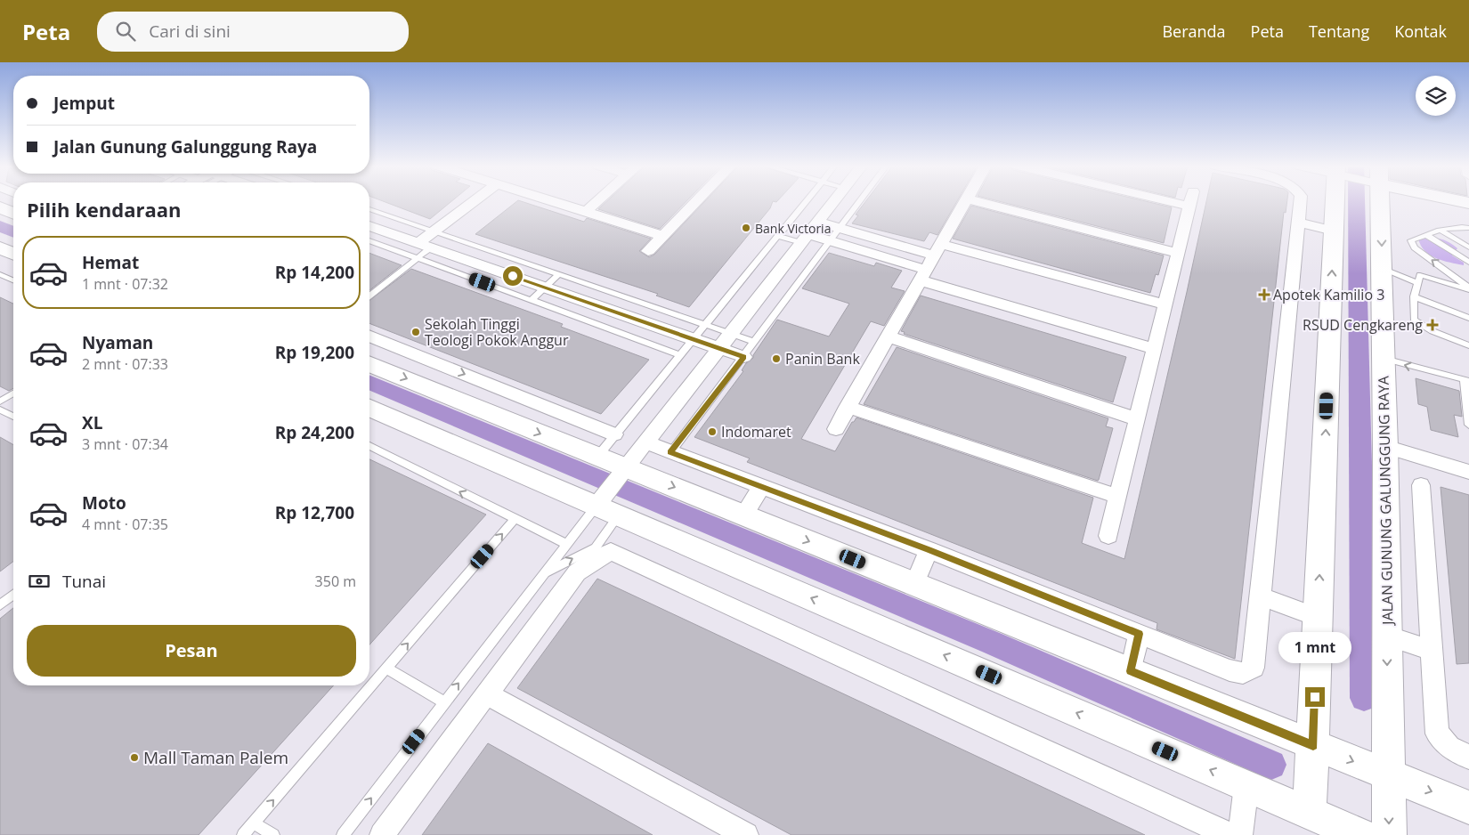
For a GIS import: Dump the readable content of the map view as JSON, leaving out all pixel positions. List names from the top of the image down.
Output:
{
  "streets": {
    "street": ["JALAN GUNUNG GALUNGGUNG RAYA"]
  },
  "places": {
    "other": [
      "Bank Victoria",
      "Sekolah Tinggi Teologi Pokok Anggur",
      "Panin Bank",
      "Indomaret",
      "Mall Taman Palem"
    ],
    "health": ["Apotek Kamilio 3", "RSUD Cengkareng"]
  },
  "page": {
    "header": "Peta",
    "search": "Cari di sini",
    "nav": [
      "Beranda",
      "Peta",
      "Tentang",
      "Kontak"
    ],
    "banner": ["Jemput", "Jalan Gunung Galunggung Raya"],
    "heading": "Pilih kendaraan",
    "list": [
      {
        "name": "Hemat",
        "note": "1 mnt · 07:32",
        "value": "Rp 14,200"
      },
      {
        "name": "Nyaman",
        "note": "2 mnt · 07:33",
        "value": "Rp 19,200"
      },
      {
        "name": "XL",
        "note": "3 mnt · 07:34",
        "value": "Rp 24,200"
      },
      {
        "name": "Moto",
        "note": "4 mnt · 07:35",
        "value": "Rp 12,700"
      }
    ],
    "pay": ["Tunai", "350 m"],
    "buttons": "Pesan",
    "bubble": "1 mnt"
  }
}
